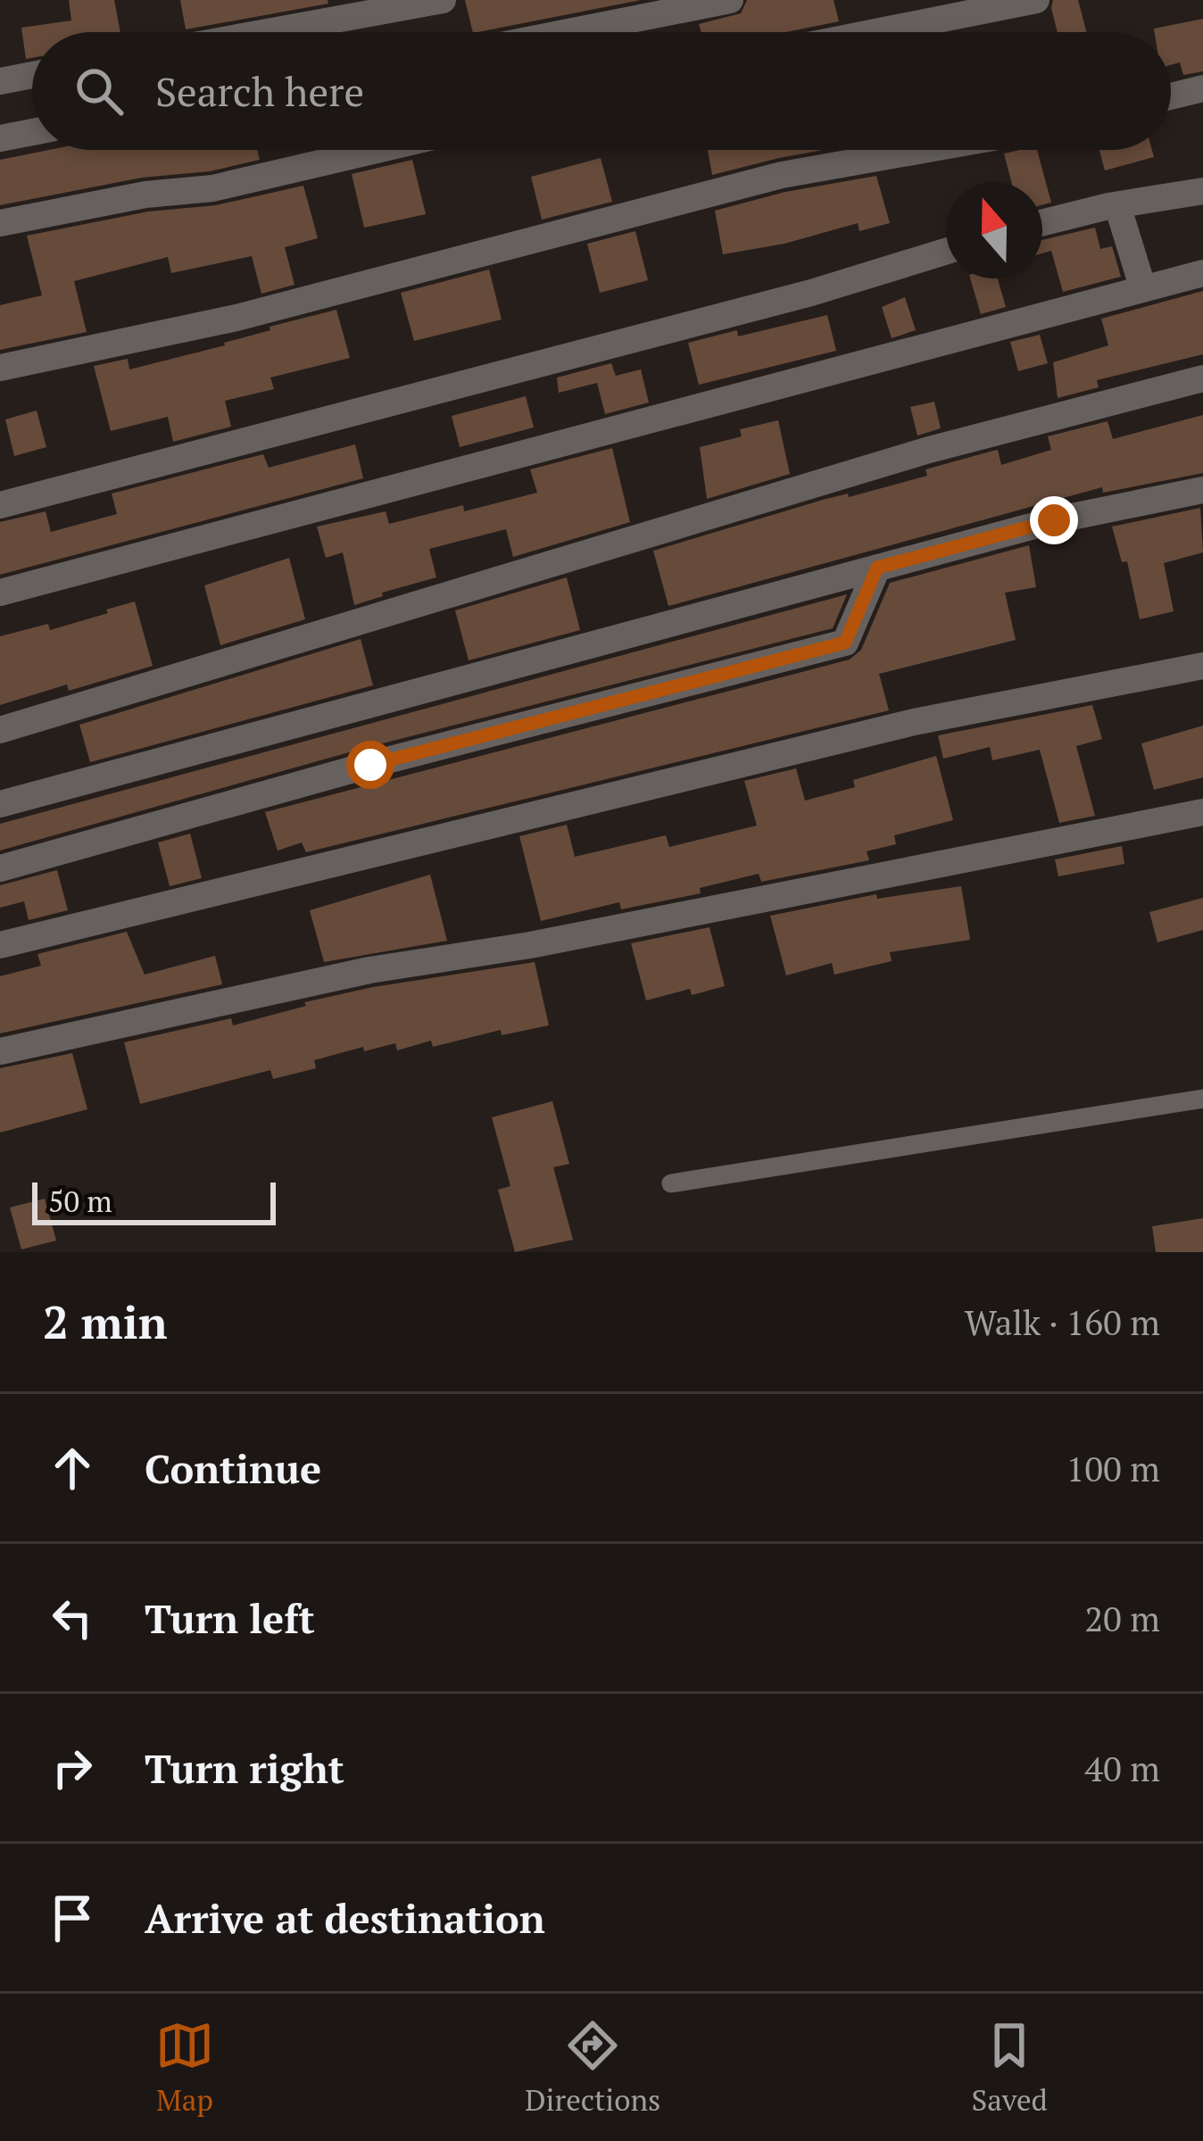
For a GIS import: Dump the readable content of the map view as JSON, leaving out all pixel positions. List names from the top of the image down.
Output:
{
  "scale_bar": "50 m",
  "north": "top",
  "page": {
    "search": "Search here",
    "scale": "50 m",
    "heading": ["2 min", "Walk · 160 m"],
    "list": [
      ["Continue", "100 m"],
      ["Turn left", "20 m"],
      ["Turn right", "40 m"],
      "Arrive at destination"
    ],
    "nav": ["Map", "Directions", "Saved"]
  }
}
